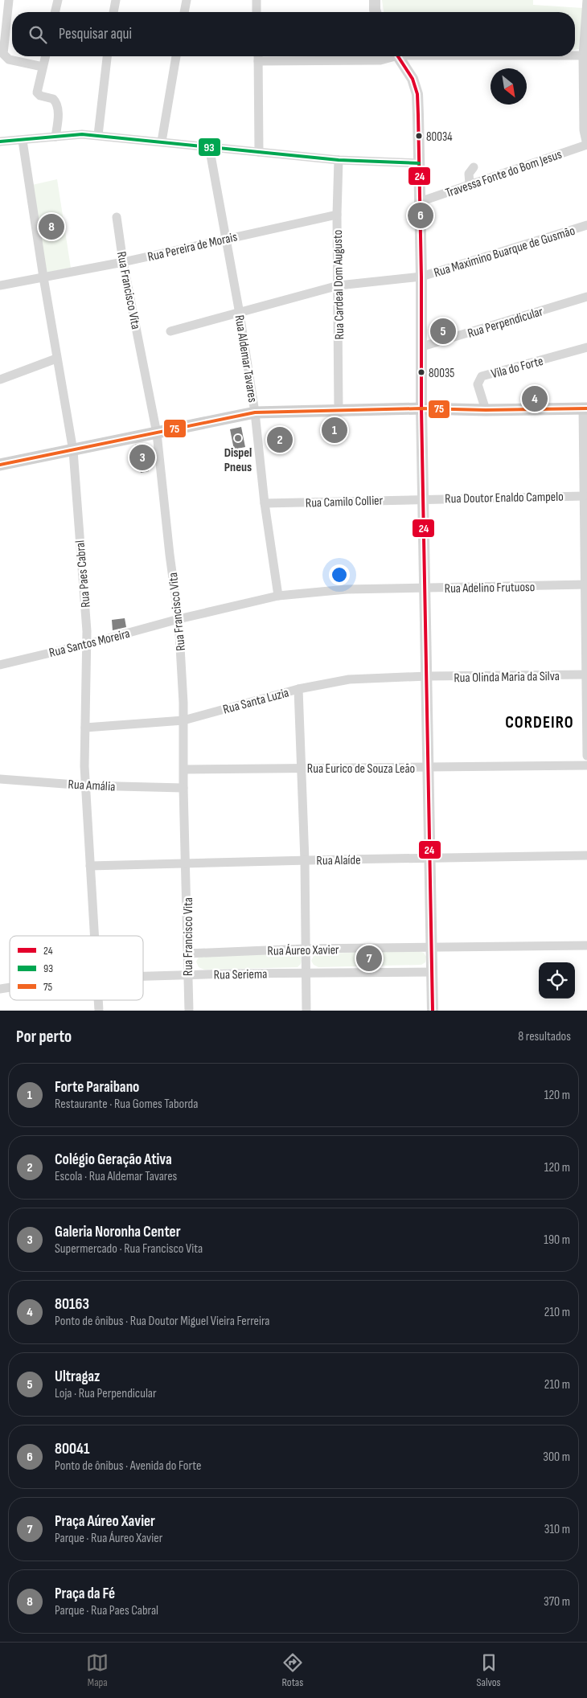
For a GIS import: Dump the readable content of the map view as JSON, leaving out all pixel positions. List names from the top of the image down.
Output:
{
  "streets": {
    "street": [
      "Travessa Fonte do Bom Jesus",
      "Rua Pereira de Morais",
      "Rua Maximino Buarque de Gusmão",
      "Rua Cardeal Dom Augusto",
      "Rua Francisco Vita",
      "Rua Perpendicular",
      "Rua Aldemar Tavares",
      "Vila do Forte",
      "Rua Doutor Enaldo Campelo",
      "Rua Camilo Collier",
      "Rua Paes Cabral",
      "Rua Adelino Frutuoso",
      "Rua Santos Moreira",
      "Rua Olinda Maria da Silva",
      "Rua Santa Luzia",
      "Rua Eurico de Souza Leão",
      "Rua Amália",
      "Rua Alaíde",
      "Rua Áureo Xavier",
      "Rua Seriema"
    ]
  },
  "crossings": [
    ["Rua Pereira de Morais", "Rua Cardeal Dom Augusto"],
    ["Rua Pereira de Morais", "Rua Francisco Vita"],
    ["Rua Pereira de Morais", "Rua Aldemar Tavares"],
    ["Rua Pereira de Morais", "Rua Paes Cabral"],
    ["Rua Maximino Buarque de Gusmão", "Rua Cardeal Dom Augusto"],
    ["Rua Maximino Buarque de Gusmão", "Rua Aldemar Tavares"],
    ["Rua Francisco Vita", "Rua Adelino Frutuoso"],
    ["Rua Francisco Vita", "Rua Santos Moreira"],
    ["Rua Francisco Vita", "Rua Santa Luzia"],
    ["Rua Francisco Vita", "Rua Eurico de Souza Leão"],
    ["Rua Francisco Vita", "Rua Amália"],
    ["Rua Francisco Vita", "Rua Alaíde"],
    ["Rua Francisco Vita", "Rua Áureo Xavier"],
    ["Rua Francisco Vita", "Rua Seriema"],
    ["Rua Aldemar Tavares", "Rua Camilo Collier"],
    ["Rua Aldemar Tavares", "Rua Adelino Frutuoso"],
    ["Rua Doutor Enaldo Campelo", "Rua Camilo Collier"],
    ["Rua Paes Cabral", "Rua Santos Moreira"],
    ["Rua Paes Cabral", "Rua Santa Luzia"],
    ["Rua Paes Cabral", "Rua Amália"],
    ["Rua Paes Cabral", "Rua Alaíde"],
    ["Rua Adelino Frutuoso", "Rua Santos Moreira"],
    ["Rua Olinda Maria da Silva", "Rua Santa Luzia"]
  ],
  "districts": ["CORDEIRO"],
  "places": ["80034", "80035", "Dispel Pneus"],
  "lines": ["transit line 24", "transit line 93", "transit line 75"],
  "legend": ["24", "93", "75"],
  "north": "bottom right",
  "page": {
    "search": "Pesquisar aqui",
    "pins": [
      "6",
      "8",
      "5",
      "4",
      "1",
      "2",
      "3",
      "7"
    ],
    "heading": ["Por perto", "8 resultados"],
    "list": [
      {
        "mark": "1",
        "name": "Forte Paraibano",
        "note": "Restaurante · Rua Gomes Taborda",
        "value": "120 m"
      },
      {
        "mark": "2",
        "name": "Colégio Geração Ativa",
        "note": "Escola · Rua Aldemar Tavares",
        "value": "120 m"
      },
      {
        "mark": "3",
        "name": "Galeria Noronha Center",
        "note": "Supermercado · Rua Francisco Vita",
        "value": "190 m"
      },
      {
        "mark": "4",
        "name": "80163",
        "note": "Ponto de ônibus · Rua Doutor Miguel Vieira Ferreira",
        "value": "210 m"
      },
      {
        "mark": "5",
        "name": "Ultragaz",
        "note": "Loja · Rua Perpendicular",
        "value": "210 m"
      },
      {
        "mark": "6",
        "name": "80041",
        "note": "Ponto de ônibus · Avenida do Forte",
        "value": "300 m"
      },
      {
        "mark": "7",
        "name": "Praça Aúreo Xavier",
        "note": "Parque · Rua Áureo Xavier",
        "value": "310 m"
      },
      {
        "mark": "8",
        "name": "Praça da Fé",
        "note": "Parque · Rua Paes Cabral",
        "value": "370 m"
      }
    ],
    "nav": ["Mapa", "Rotas", "Salvos"]
  }
}
